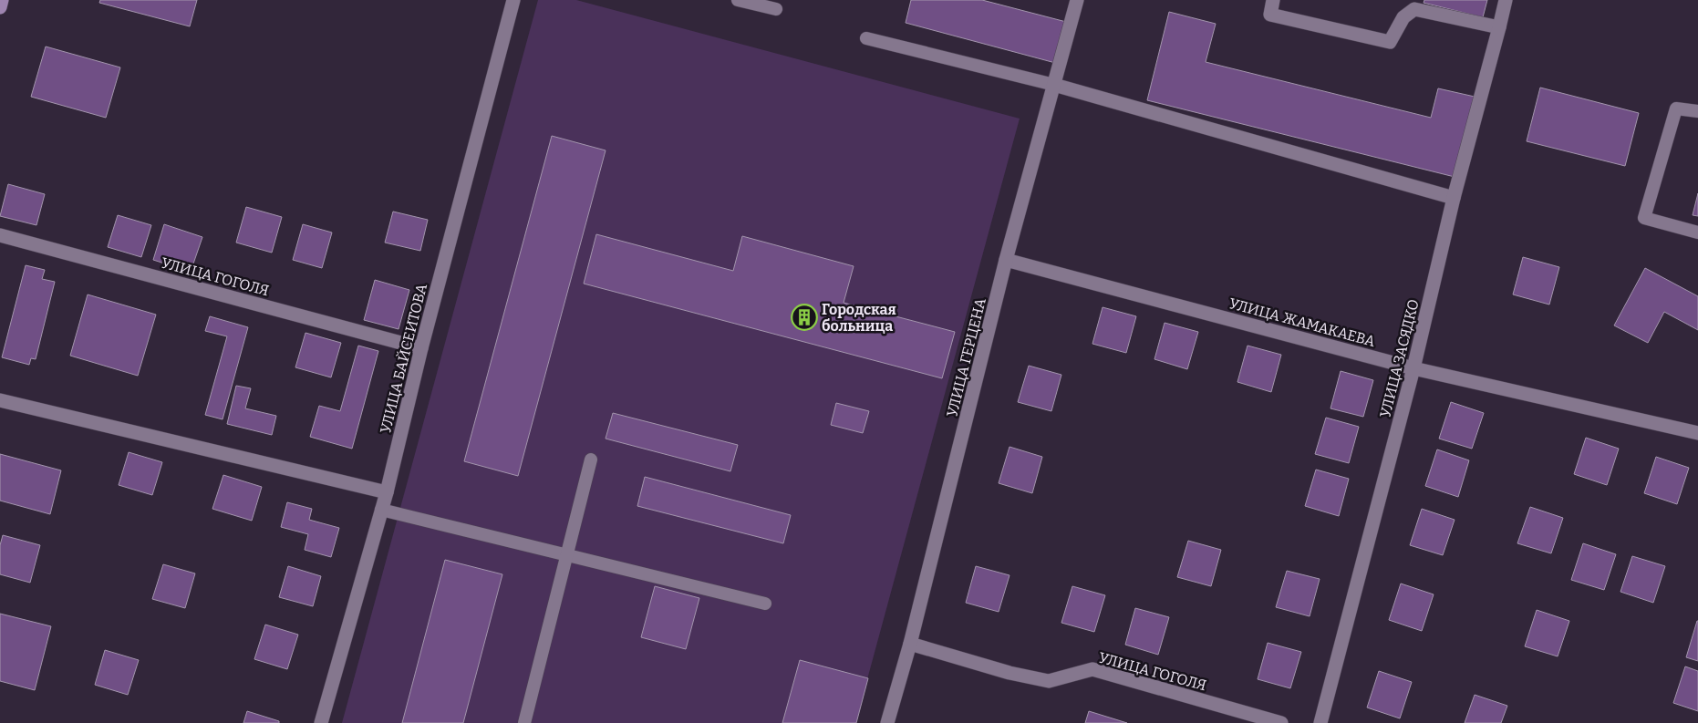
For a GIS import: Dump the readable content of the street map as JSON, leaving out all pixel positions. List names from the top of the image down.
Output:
{
  "streets": {
    "street": [
      "УЛИЦА ГОГОЛЯ",
      "УЛИЦА ЖАМАКАЕВА",
      "УЛИЦА ГЕРЦЕНА",
      "УЛИЦА БАЙСЕИТОВА",
      "УЛИЦА ЗАСЯДКО"
    ]
  },
  "crossings": [
    ["УЛИЦА ГОГОЛЯ", "УЛИЦА ГЕРЦЕНА"],
    ["УЛИЦА ГОГОЛЯ", "УЛИЦА БАЙСЕИТОВА"],
    ["УЛИЦА ЖАМАКАЕВА", "УЛИЦА ГЕРЦЕНА"],
    ["УЛИЦА ЖАМАКАЕВА", "УЛИЦА ЗАСЯДКО"]
  ],
  "places": {
    "building": ["Городская больница"]
  }
}
